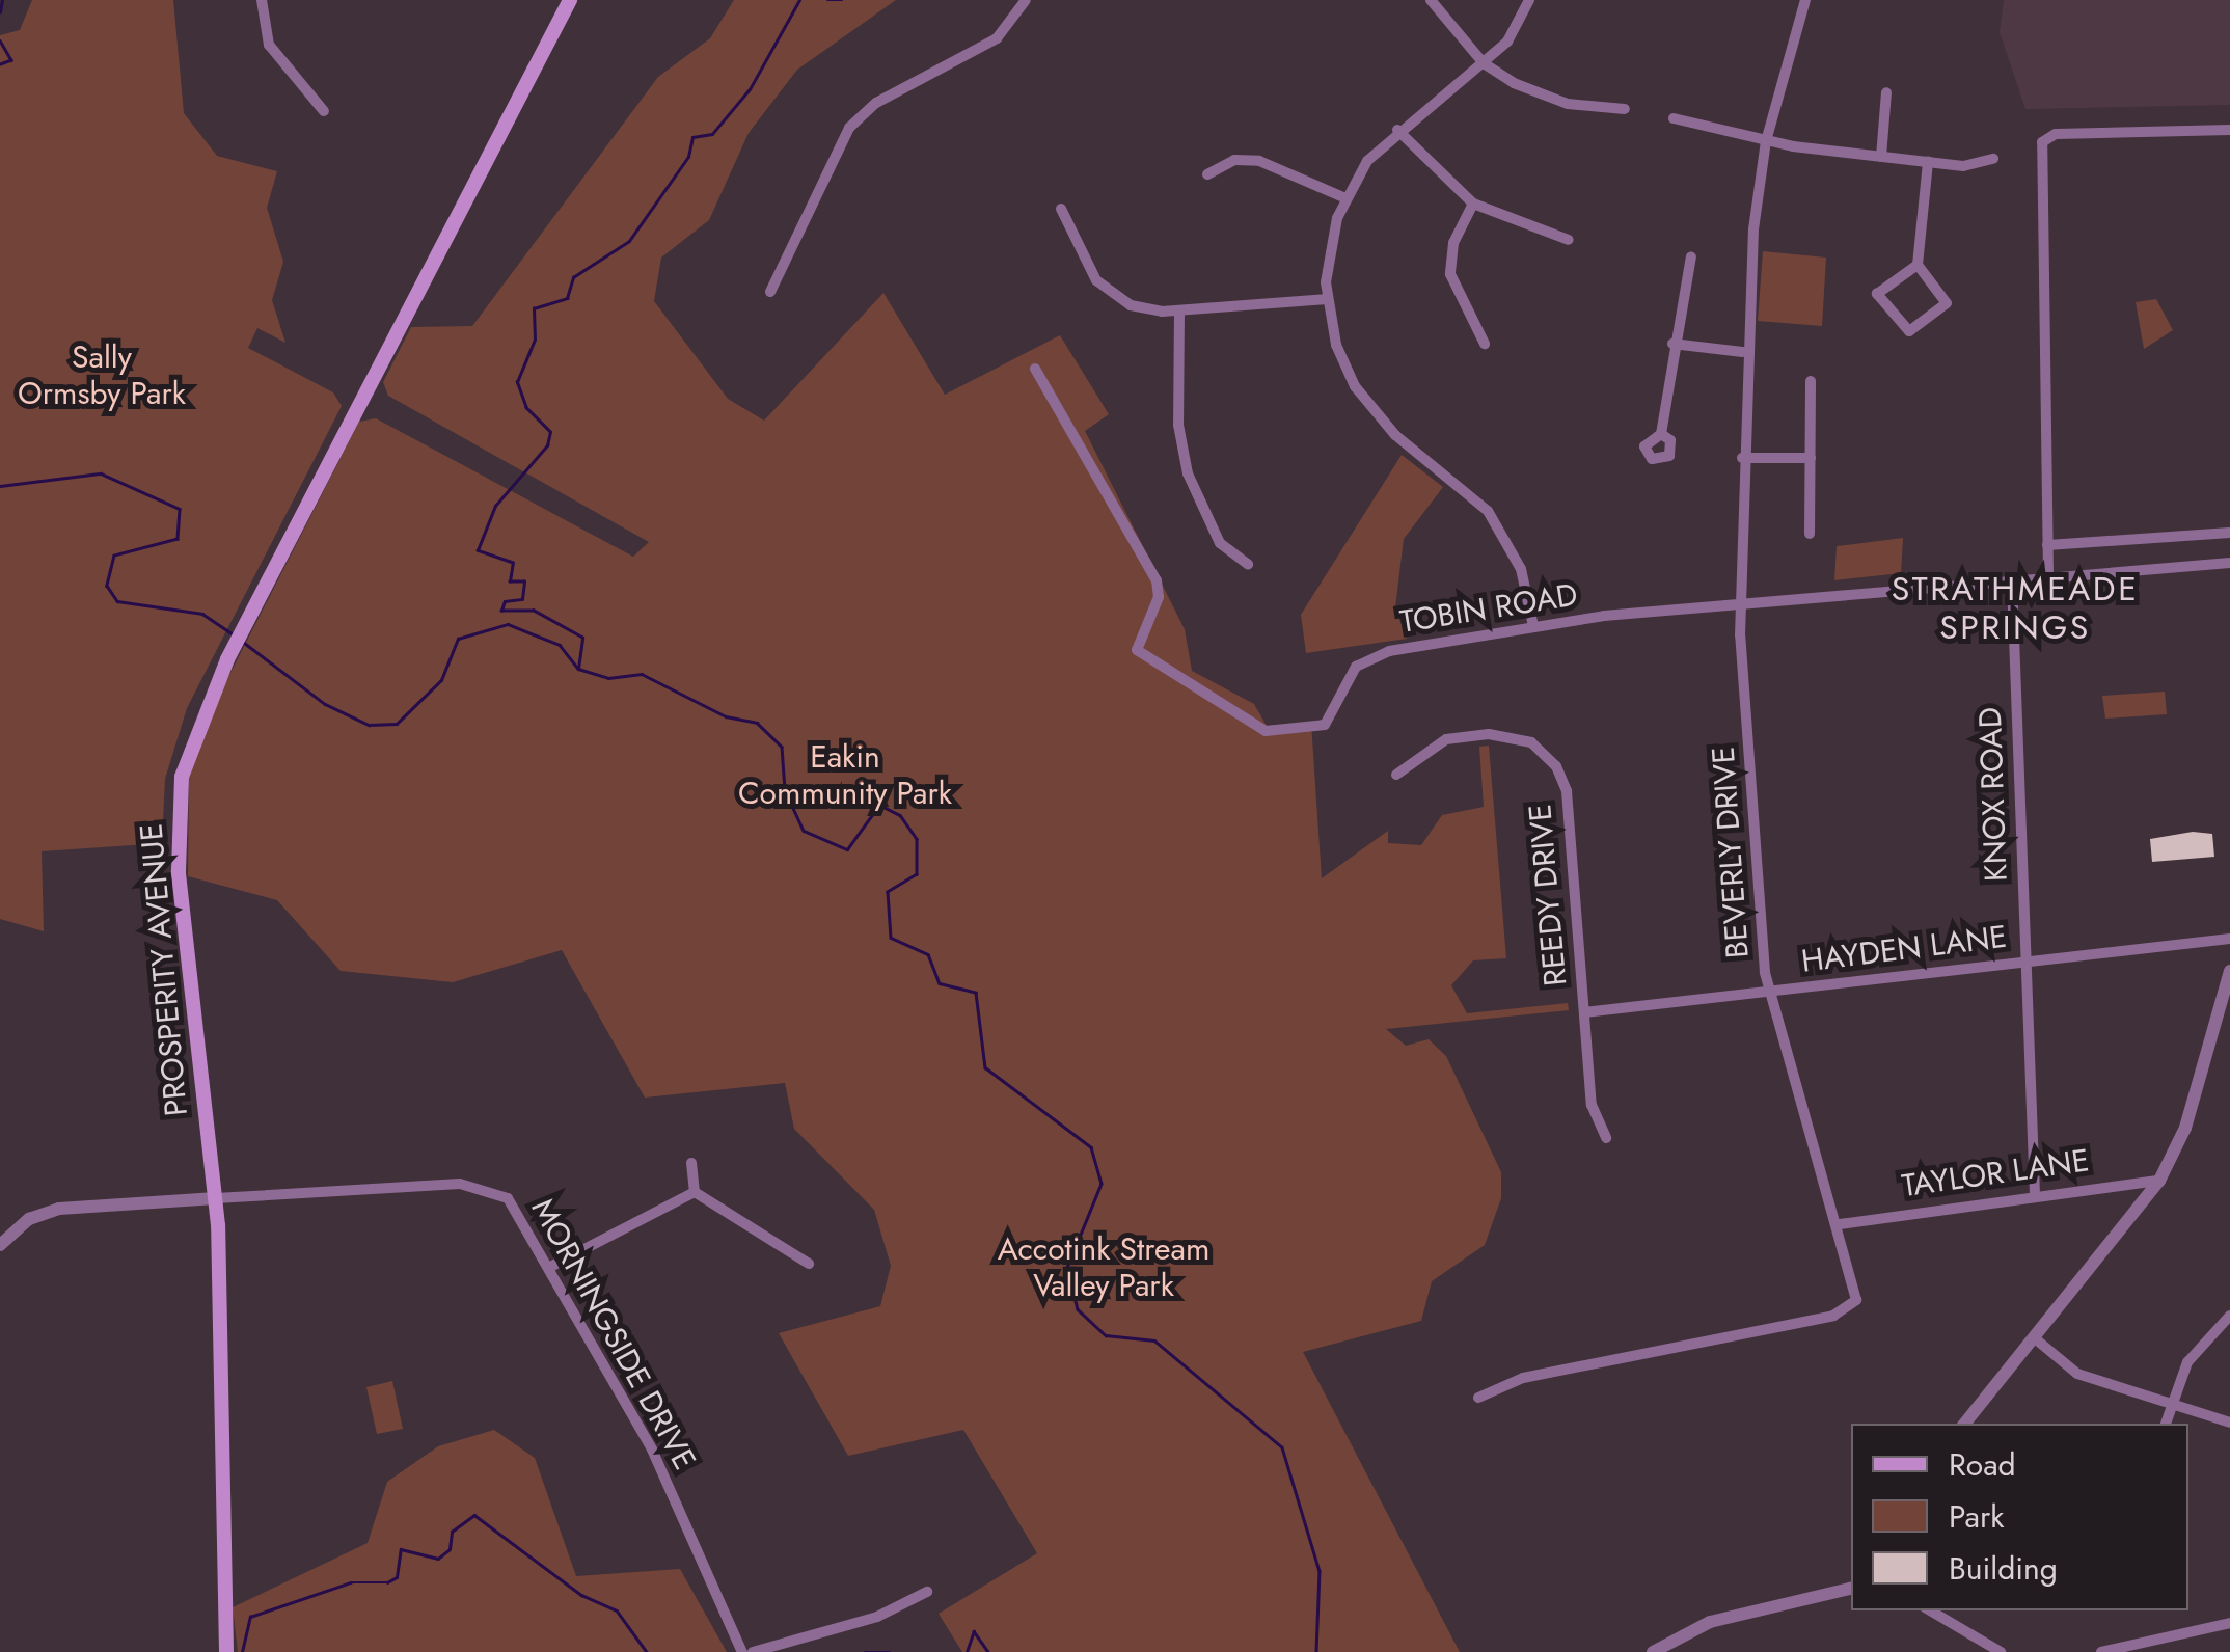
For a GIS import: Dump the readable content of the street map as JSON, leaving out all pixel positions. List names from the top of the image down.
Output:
{
  "streets": {
    "main road": ["PROSPERITY AVENUE"],
    "street": [
      "TOBIN ROAD",
      "KNOX ROAD",
      "BEVERLY DRIVE",
      "REEDY DRIVE",
      "HAYDEN LANE",
      "TAYLOR LANE",
      "MORNINGSIDE DRIVE"
    ]
  },
  "crossings": [
    ["TOBIN ROAD", "KNOX ROAD"],
    ["TOBIN ROAD", "BEVERLY DRIVE"],
    ["KNOX ROAD", "HAYDEN LANE"],
    ["KNOX ROAD", "TAYLOR LANE"],
    ["BEVERLY DRIVE", "HAYDEN LANE"],
    ["BEVERLY DRIVE", "TAYLOR LANE"],
    ["REEDY DRIVE", "HAYDEN LANE"],
    ["PROSPERITY AVENUE", "MORNINGSIDE DRIVE"]
  ],
  "districts": ["STRATHMEADE SPRINGS"],
  "parks": ["Sally Ormsby Park", "Eakin Community Park", "Accotink Stream Valley Park"],
  "legend": ["Road", "Park", "Building"]
}
